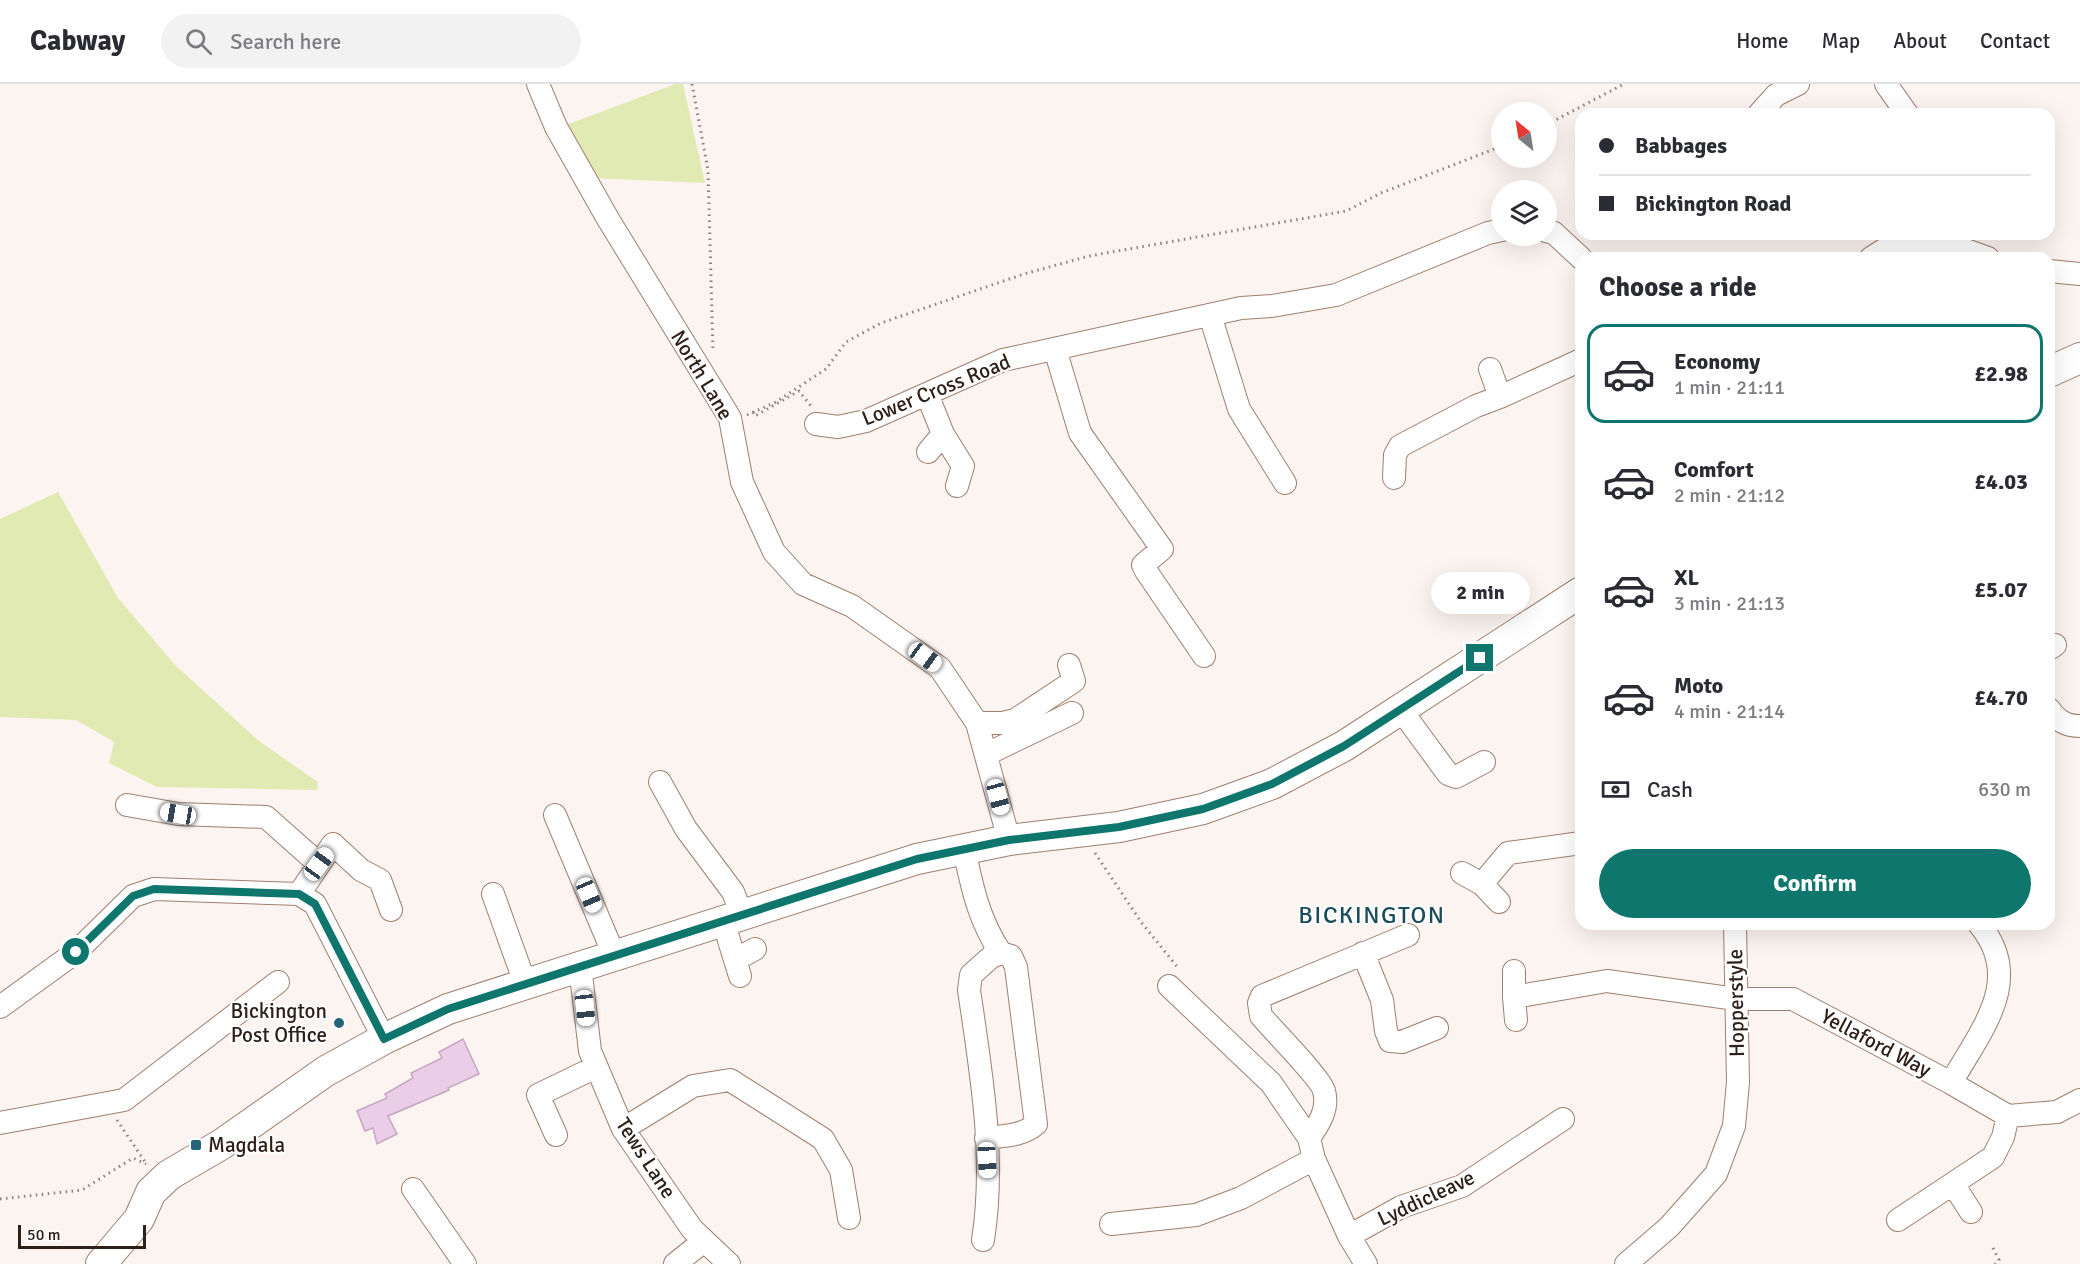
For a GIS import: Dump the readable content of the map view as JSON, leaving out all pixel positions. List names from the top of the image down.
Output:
{
  "streets": {
    "street": [
      "North Lane",
      "Lower Cross Road",
      "Hopperstyle",
      "Yellaford Way",
      "Tews Lane",
      "Lyddicleave"
    ]
  },
  "crossings": [
    ["Hopperstyle", "Yellaford Way"]
  ],
  "districts": ["BICKINGTON"],
  "places": {
    "other": ["Bickington Post Office"],
    "transit": ["Magdala"]
  },
  "scale_bar": "50 m",
  "north": "top left",
  "page": {
    "header": "Cabway",
    "search": "Search here",
    "nav": [
      "Home",
      "Map",
      "About",
      "Contact"
    ],
    "banner": ["Babbages", "Bickington Road"],
    "heading": "Choose a ride",
    "list": [
      {
        "name": "Economy",
        "note": "1 min · 21:11",
        "value": "£2.98"
      },
      {
        "name": "Comfort",
        "note": "2 min · 21:12",
        "value": "£4.03"
      },
      {
        "name": "XL",
        "note": "3 min · 21:13",
        "value": "£5.07"
      },
      {
        "name": "Moto",
        "note": "4 min · 21:14",
        "value": "£4.70"
      }
    ],
    "bubble": "2 min",
    "pay": ["Cash", "630 m"],
    "buttons": "Confirm",
    "scale": "50 m"
  }
}
